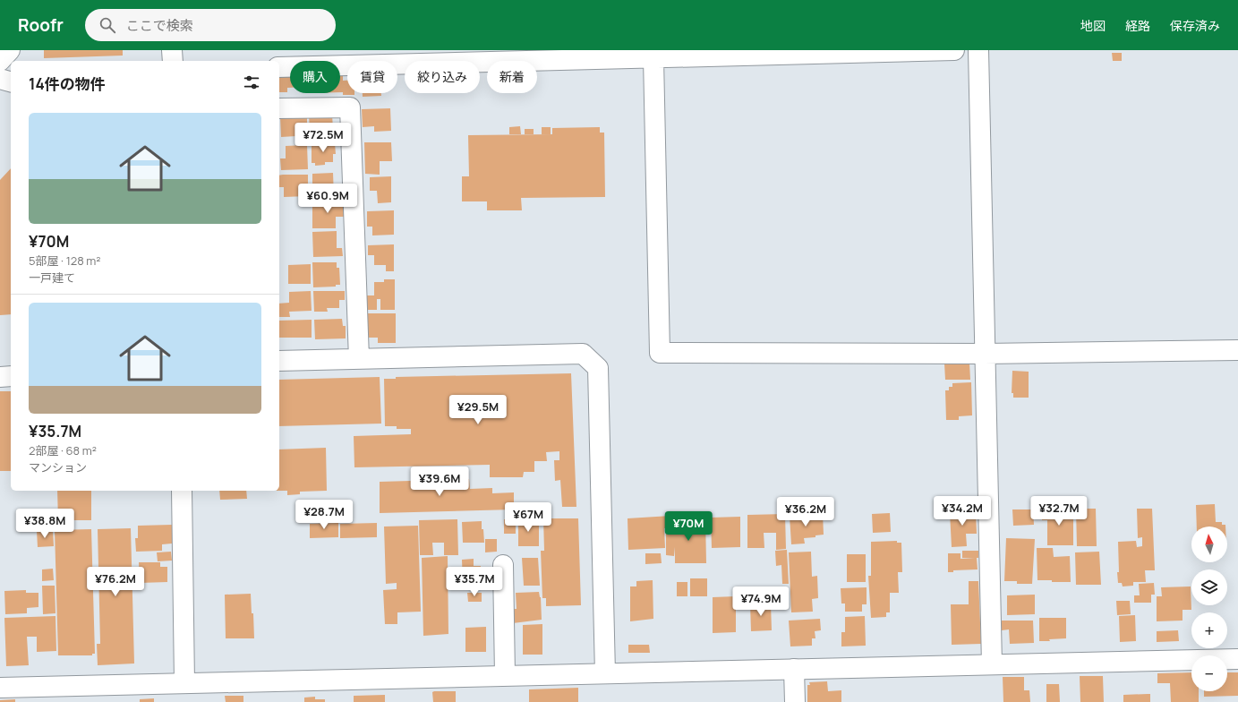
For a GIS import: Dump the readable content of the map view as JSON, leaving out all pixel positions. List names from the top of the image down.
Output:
{
  "north": "top",
  "page": {
    "header": "Roofr",
    "search": "ここで検索",
    "nav": ["地図", "経路", "保存済み"],
    "chip": [
      "購入",
      "賃貸",
      "絞り込み",
      "新着"
    ],
    "heading": "14件の物件",
    "list": [
      {
        "name": "¥70M",
        "note": "5部屋 · 128 m² · 一戸建て"
      },
      {
        "name": "¥35.7M",
        "note": "2部屋 · 68 m² · マンション"
      }
    ],
    "price": [
      "¥72.5M",
      "¥60.9M",
      "¥29.5M",
      "¥39.6M",
      "¥34.2M",
      "¥32.7M",
      "¥36.2M",
      "¥28.7M",
      "¥67M",
      "¥38.8M",
      "¥70M",
      "¥76.2M",
      "¥35.7M",
      "¥74.9M"
    ],
    "map_buttons": ["+", "−"]
  }
}
